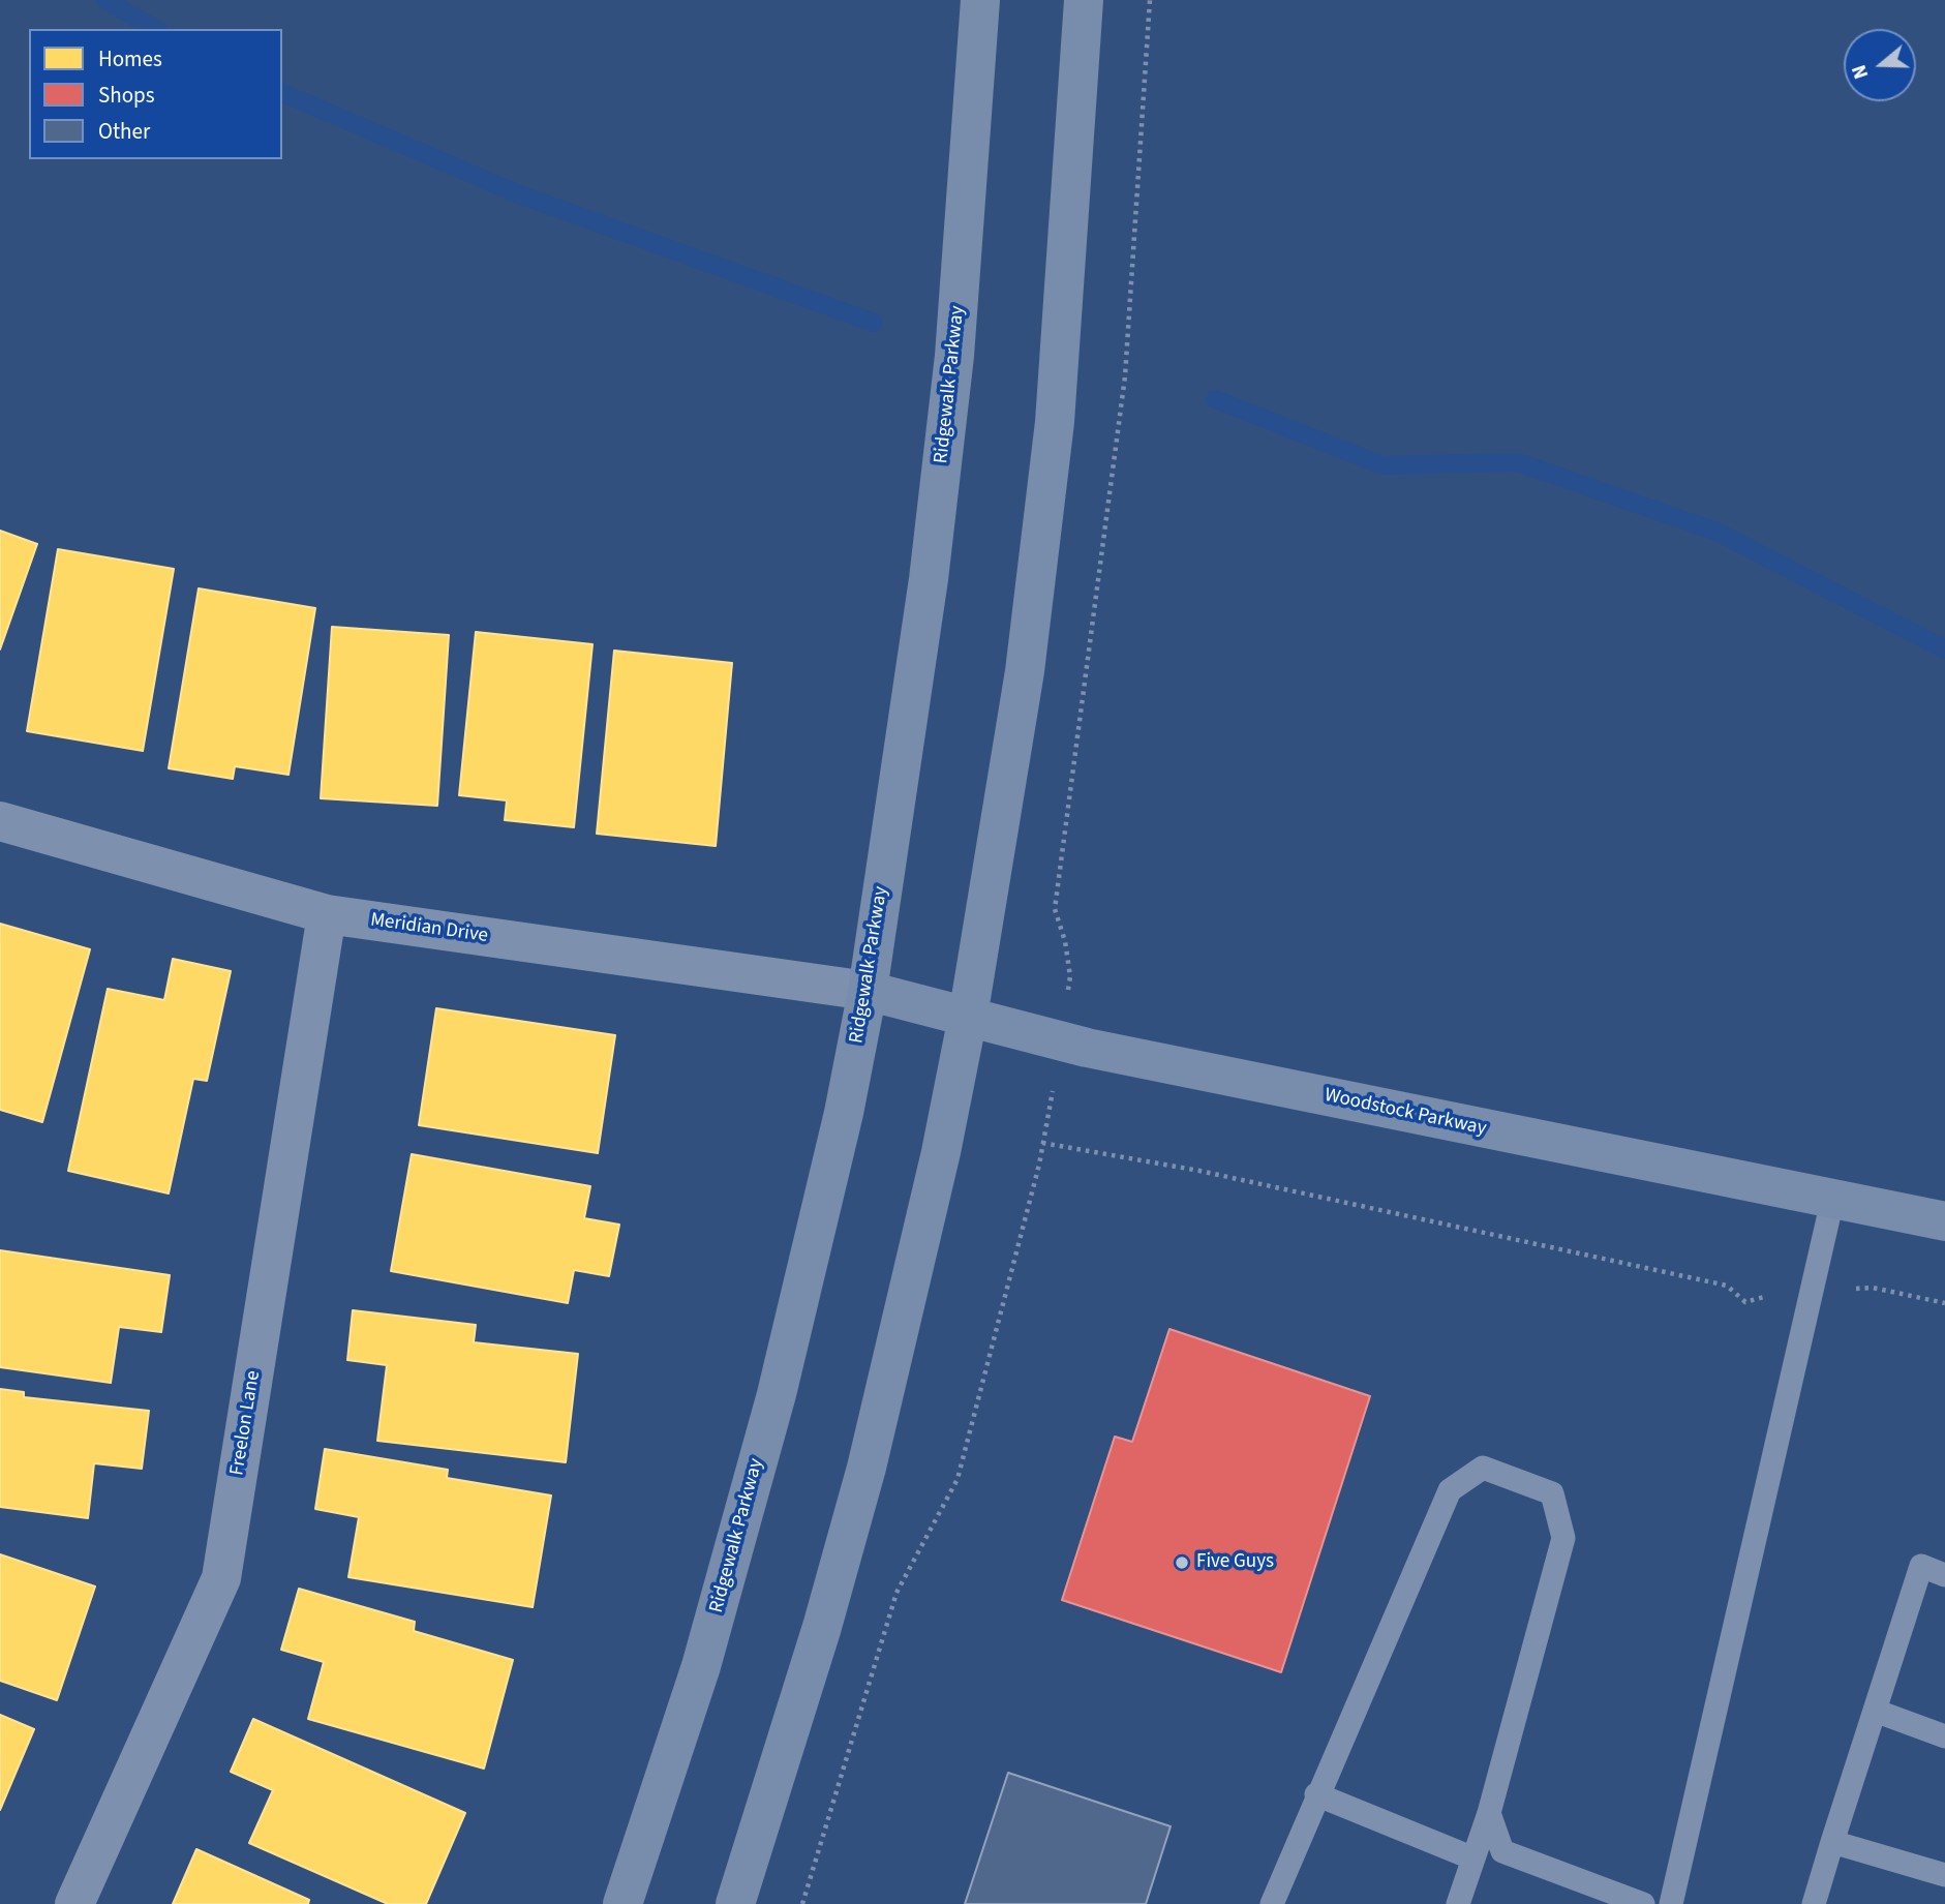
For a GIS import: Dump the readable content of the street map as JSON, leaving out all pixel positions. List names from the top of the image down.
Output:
{
  "streets": {
    "main road": ["Ridgewalk Parkway", "Woodstock Parkway"],
    "street": ["Meridian Drive", "Freelon Lane"]
  },
  "crossings": [
    ["Ridgewalk Parkway", "Meridian Drive"],
    ["Ridgewalk Parkway", "Woodstock Parkway"],
    ["Meridian Drive", "Woodstock Parkway"],
    ["Meridian Drive", "Freelon Lane"]
  ],
  "places": ["Five Guys"],
  "legend": ["Homes", "Shops", "Other"],
  "north": "left"
}
